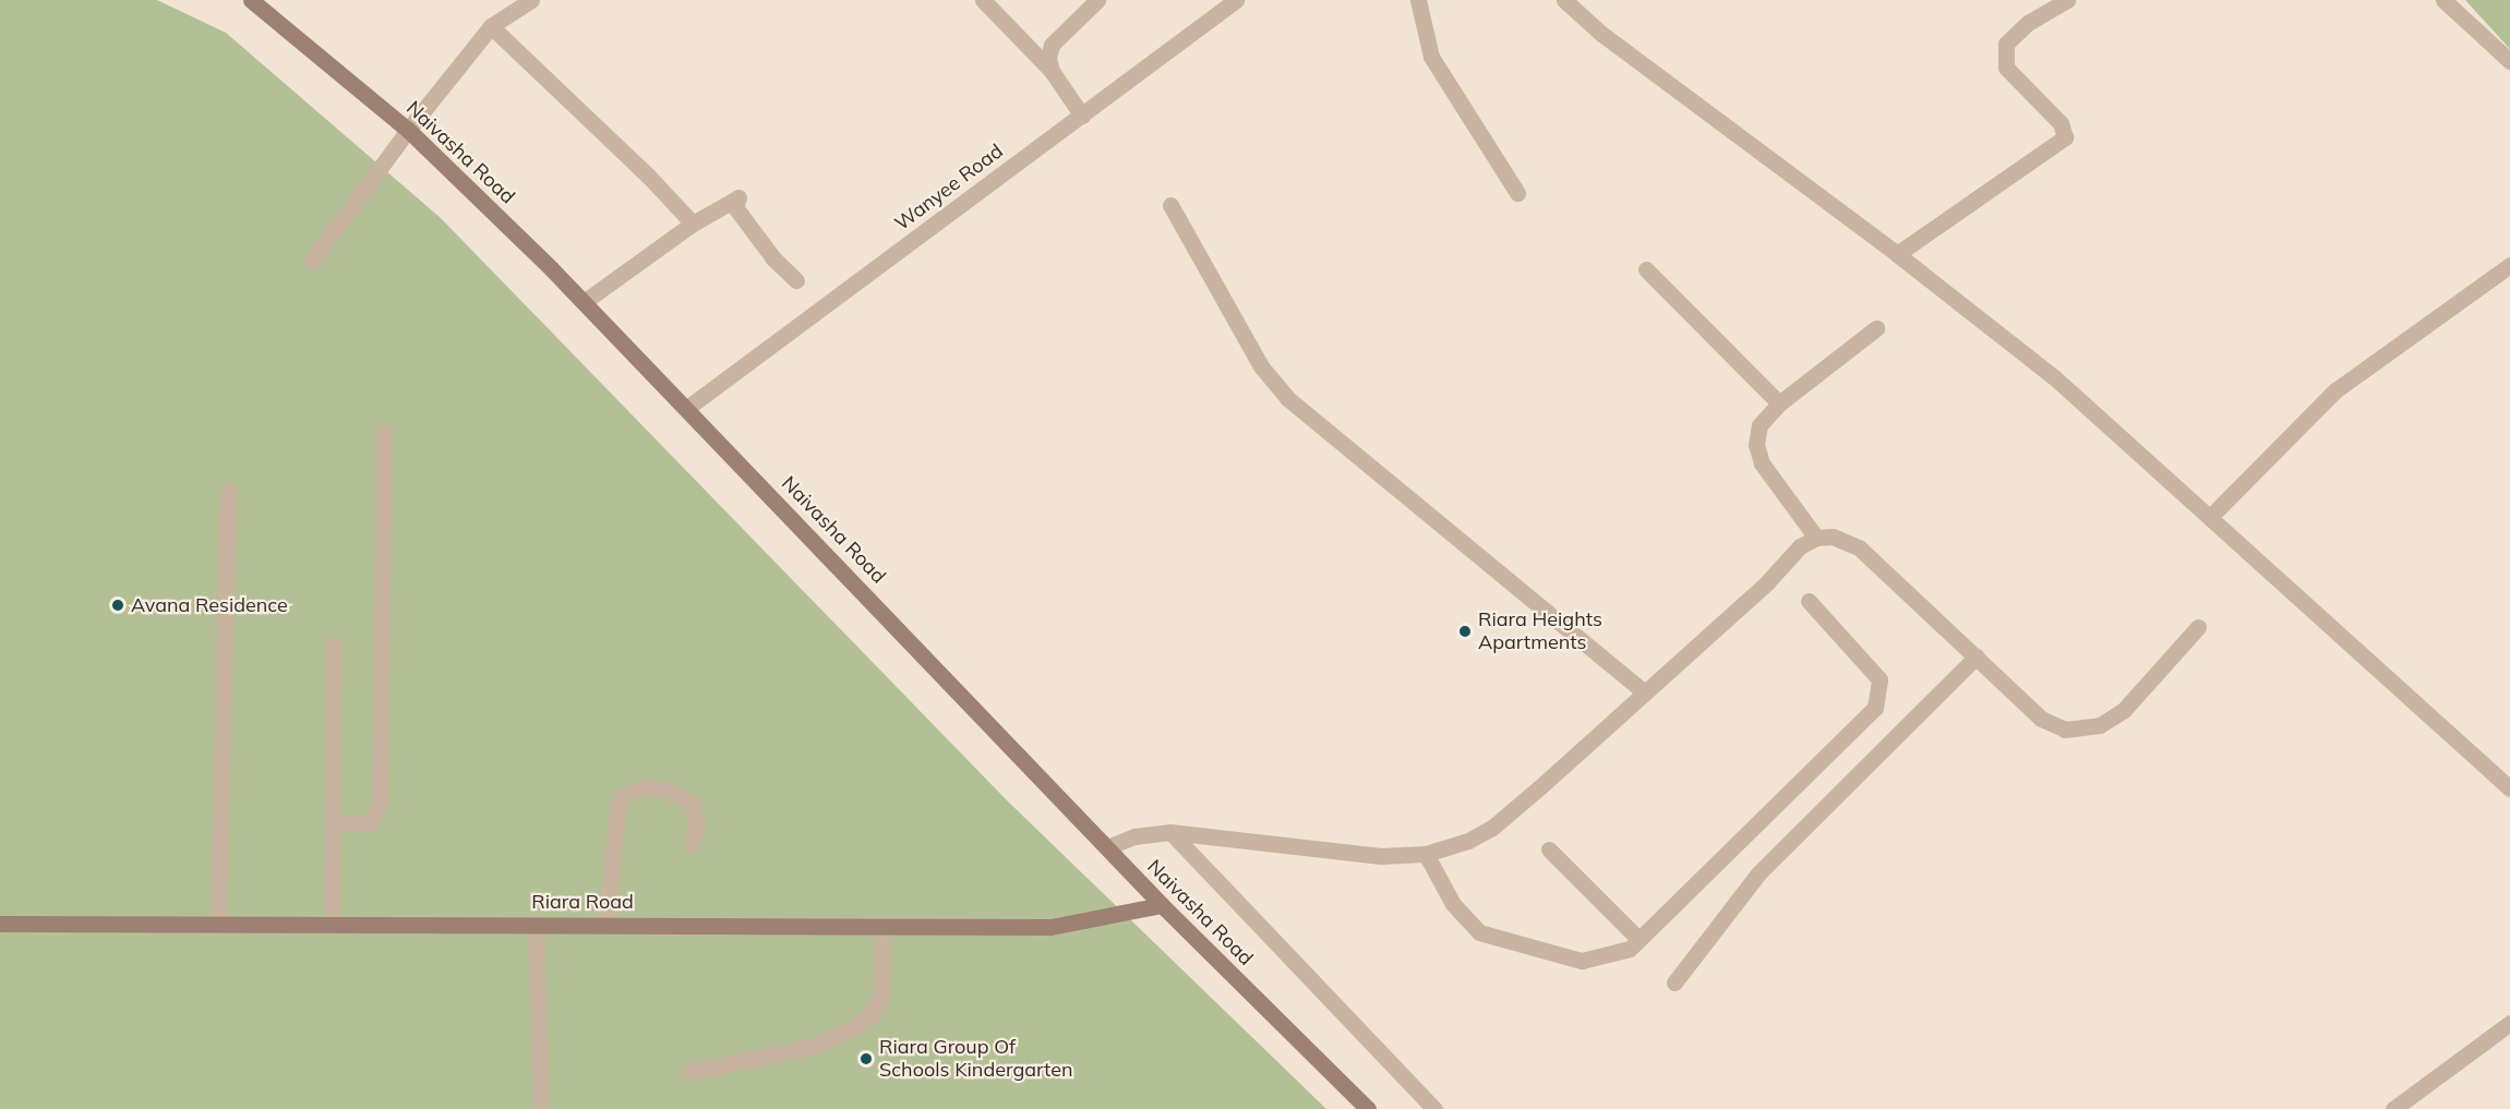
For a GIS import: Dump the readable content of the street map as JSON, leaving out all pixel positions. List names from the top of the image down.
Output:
{
  "streets": {
    "main road": ["Naivasha Road", "Riara Road"],
    "street": ["Wanyee Road"]
  },
  "crossings": [
    ["Naivasha Road", "Wanyee Road"],
    ["Naivasha Road", "Riara Road"]
  ],
  "places": ["Avana Residence", "Riara Heights Apartments", "Riara Group Of Schools Kindergarten"]
}
